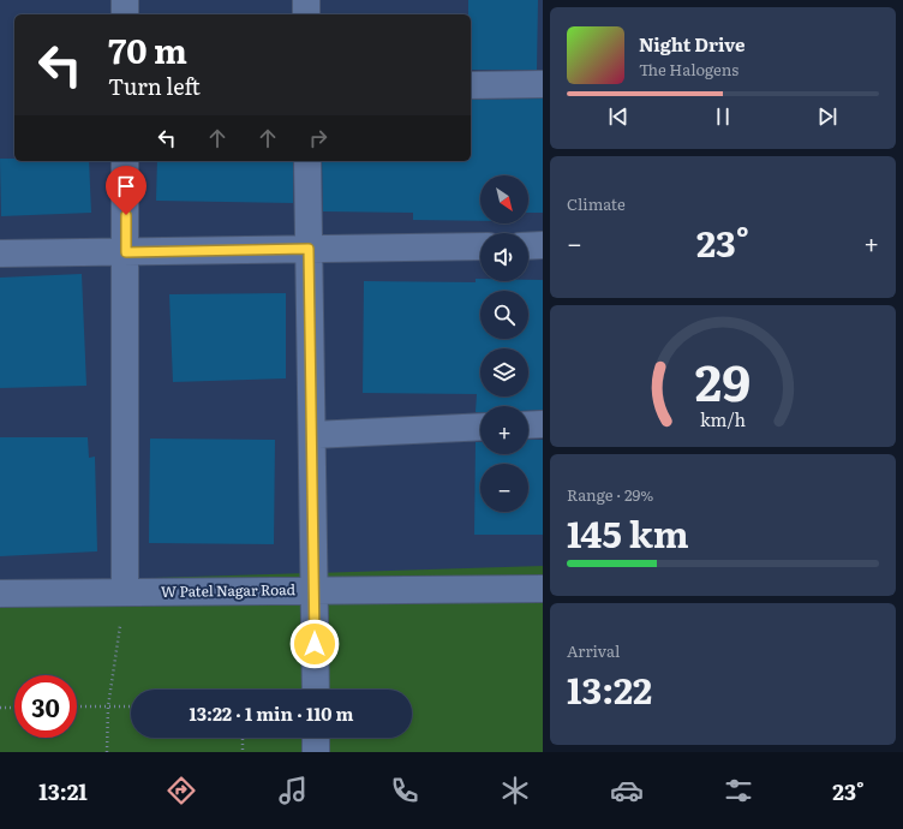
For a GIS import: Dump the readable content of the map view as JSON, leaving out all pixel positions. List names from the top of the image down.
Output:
{
  "streets": {
    "street": ["W Patel Nagar Road"]
  },
  "north": "bottom right",
  "page": {
    "turn": ["70 m", "Turn left"],
    "song": ["Night Drive", "The Halogens"],
    "tile": [
      "Climate",
      ["Range · 29%", "145 km"],
      ["Arrival", "13:22"]
    ],
    "map_buttons": ["+", "−"],
    "heat": ["−", "23°", "+"],
    "limit": "30",
    "trip": "13:22 · 1 min · 110 m",
    "tabs": ["13:21", "23°"],
    "gauge": ["29", "km/h"]
  }
}
